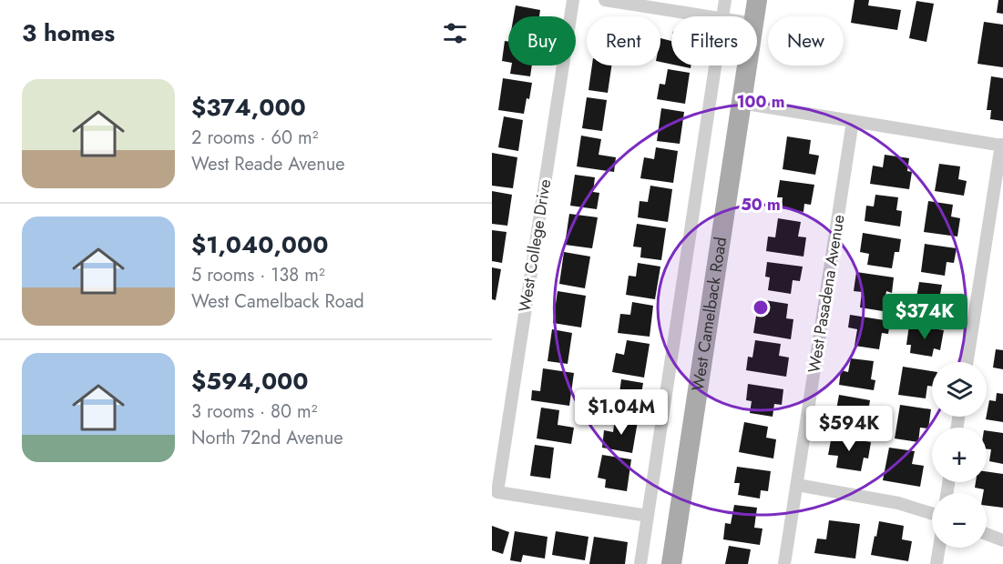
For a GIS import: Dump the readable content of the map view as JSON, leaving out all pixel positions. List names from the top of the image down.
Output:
{
  "streets": {
    "main road": ["West Camelback Road"],
    "street": ["West College Drive", "West Pasadena Avenue"]
  },
  "crossings": [
    ["West College Drive", "West Camelback Road"]
  ],
  "page": {
    "heading": "3 homes",
    "chip": [
      "Buy",
      "Rent",
      "Filters",
      "New"
    ],
    "list": [
      {
        "name": "$374,000",
        "note": "2 rooms · 60 m² · West Reade Avenue"
      },
      {
        "name": "$1,040,000",
        "note": "5 rooms · 138 m² · West Camelback Road"
      },
      {
        "name": "$594,000",
        "note": "3 rooms · 80 m² · North 72nd Avenue"
      }
    ],
    "price": ["$374K", "$1.04M", "$594K"],
    "map_buttons": ["+", "−"]
  },
  "rings": ["100 m", "50 m"]
}
